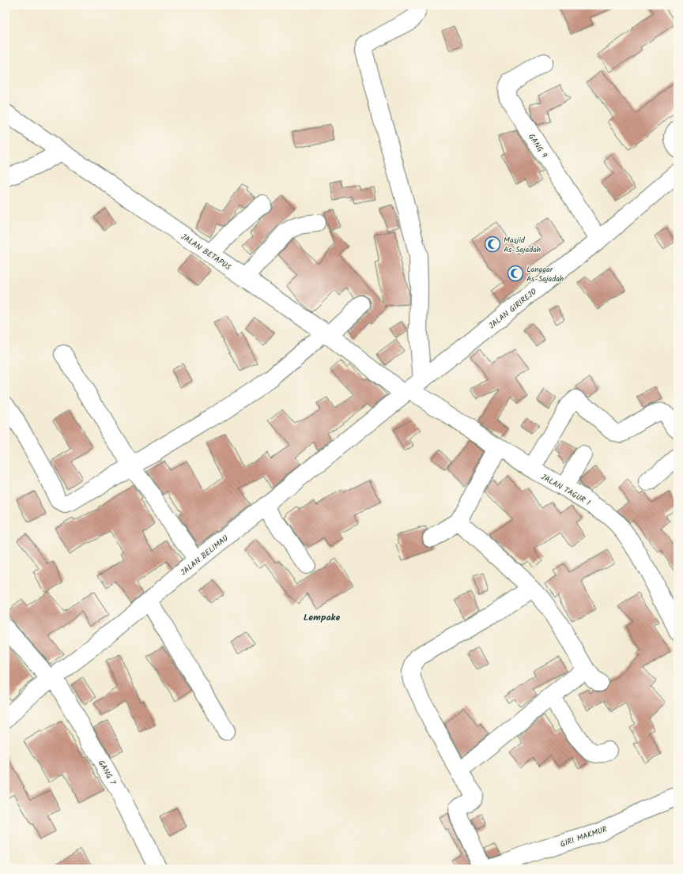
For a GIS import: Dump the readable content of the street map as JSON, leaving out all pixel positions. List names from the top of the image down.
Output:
{
  "streets": {
    "street": [
      "GANG 9",
      "JALAN BETAPUS",
      "JALAN GIRIREJO",
      "JALAN TAGUR 1",
      "JALAN BELIMAU",
      "GANG 7",
      "GIRI MAKMUR"
    ]
  },
  "crossings": [
    ["GANG 9", "JALAN GIRIREJO"],
    ["JALAN BETAPUS", "JALAN GIRIREJO"],
    ["JALAN BETAPUS", "JALAN TAGUR 1"],
    ["JALAN BETAPUS", "JALAN BELIMAU"],
    ["JALAN GIRIREJO", "JALAN TAGUR 1"],
    ["JALAN GIRIREJO", "JALAN BELIMAU"],
    ["JALAN TAGUR 1", "JALAN BELIMAU"],
    ["JALAN BELIMAU", "GANG 7"]
  ],
  "districts": ["Lempake"],
  "places": {
    "mosque": ["Masjid As-Sajadah", "Langgar As-Sajadah"]
  }
}
